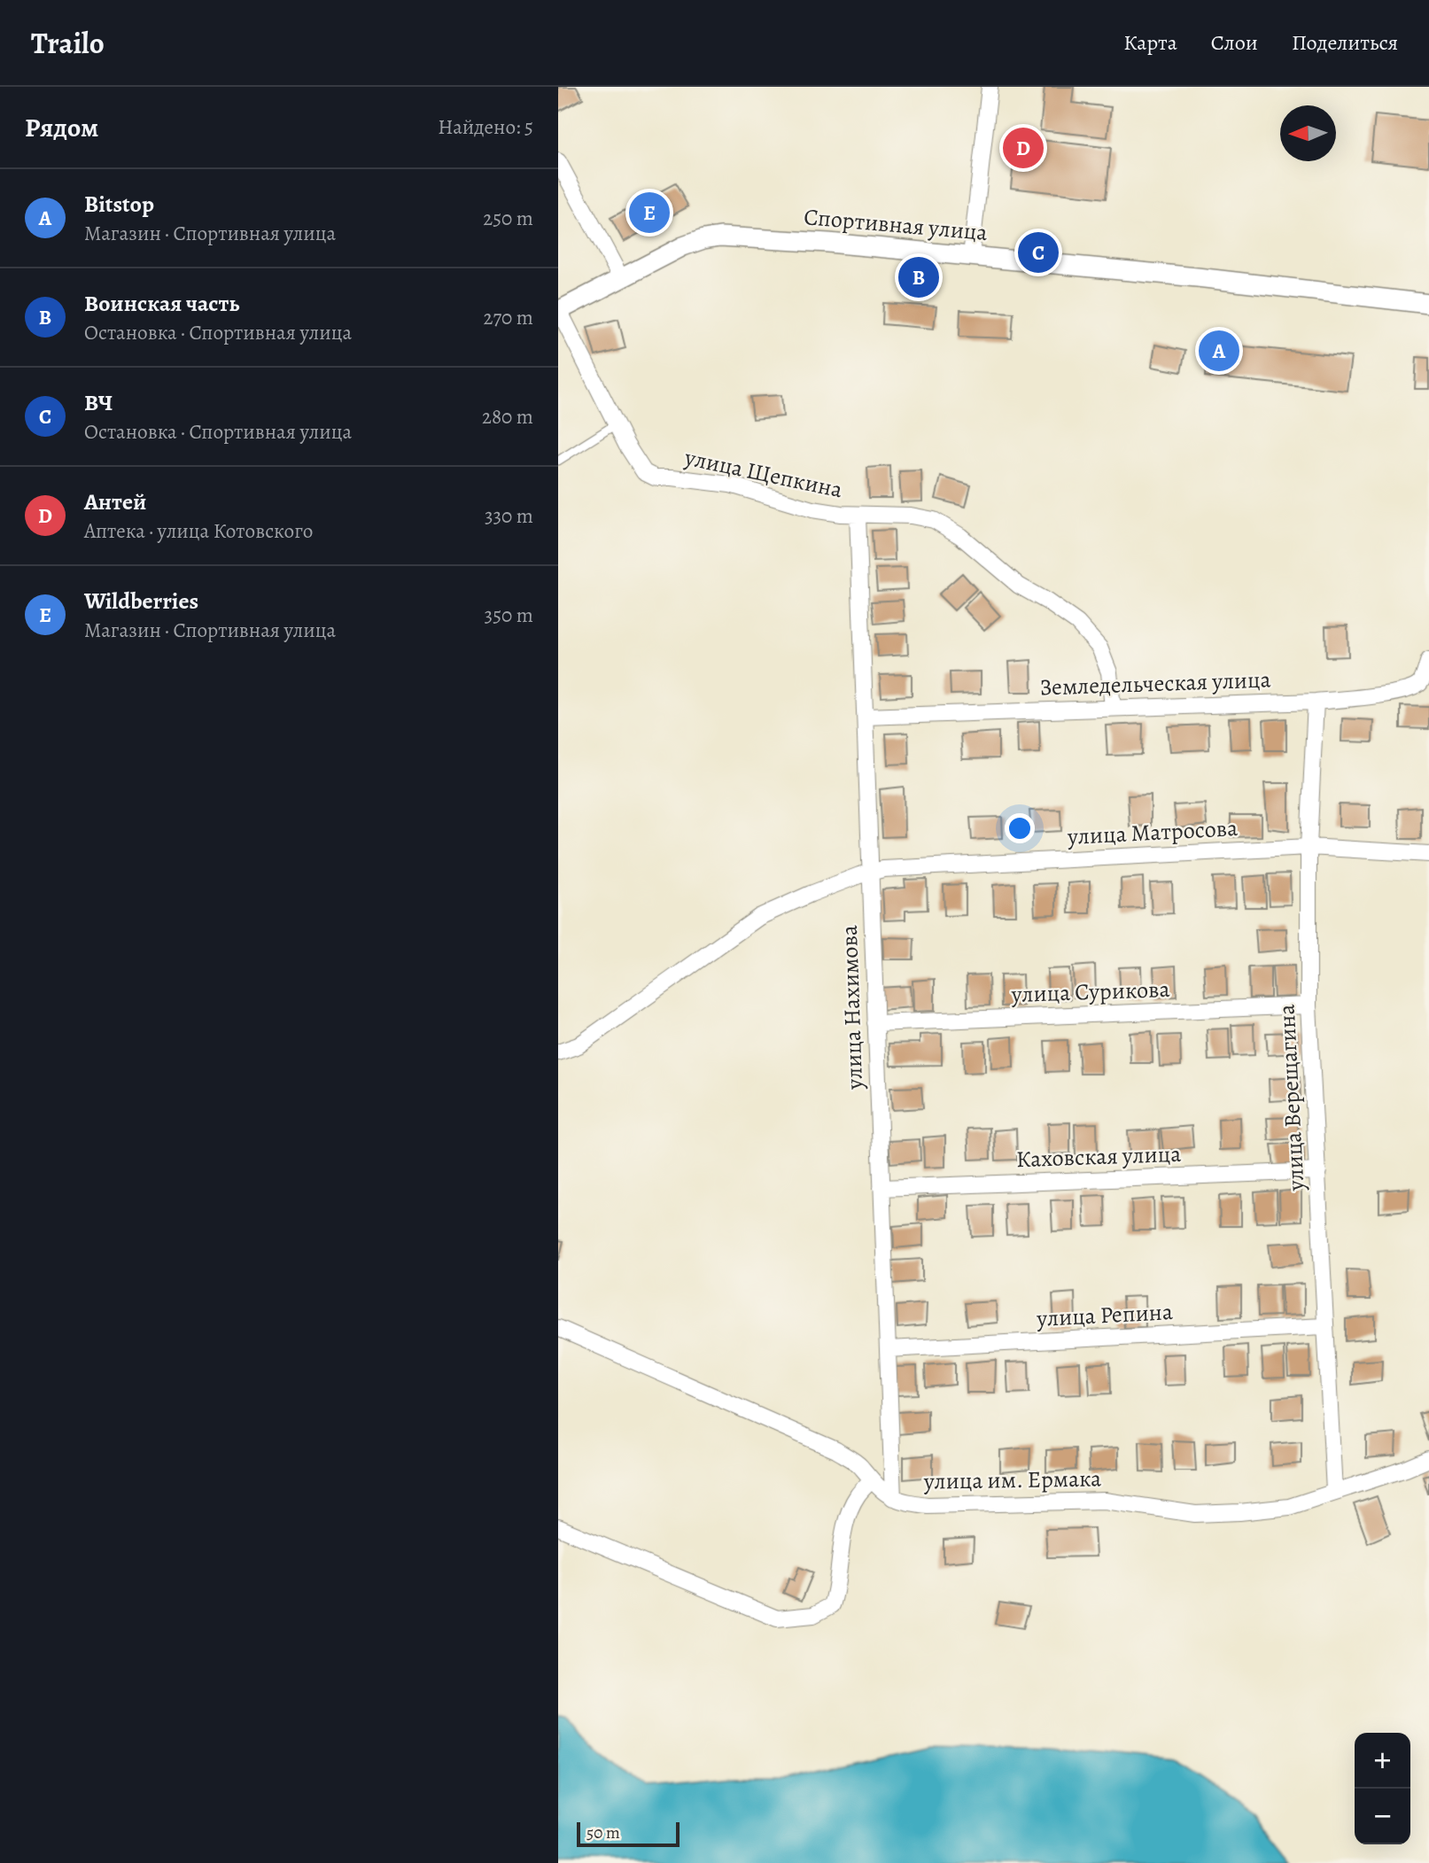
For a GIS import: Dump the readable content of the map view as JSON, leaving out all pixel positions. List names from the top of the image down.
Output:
{
  "streets": {
    "street": [
      "Спортивная улица",
      "улица Щепкина",
      "Земледельческая улица",
      "улица Матросова",
      "улица Сурикова",
      "улица Нахимова",
      "улица Верещагина",
      "Каховская улица",
      "улица Репина",
      "улица им. Ермака"
    ]
  },
  "crossings": [
    ["Спортивная улица", "улица Щепкина"],
    ["улица Щепкина", "Земледельческая улица"],
    ["улица Щепкина", "улица Нахимова"],
    ["Земледельческая улица", "улица Нахимова"],
    ["Земледельческая улица", "улица Верещагина"],
    ["улица Матросова", "улица Нахимова"],
    ["улица Матросова", "улица Верещагина"],
    ["улица Сурикова", "улица Нахимова"],
    ["улица Сурикова", "улица Верещагина"],
    ["улица Нахимова", "Каховская улица"],
    ["улица Нахимова", "улица Репина"],
    ["улица Нахимова", "улица им. Ермака"],
    ["улица Верещагина", "Каховская улица"],
    ["улица Верещагина", "улица Репина"],
    ["улица Верещагина", "улица им. Ермака"]
  ],
  "scale_bar": "50 m",
  "north": "left",
  "page": {
    "header": "Trailo",
    "nav": ["Карта", "Слои", "Поделиться"],
    "heading": ["Рядом", "Найдено: 5"],
    "pins": [
      "D",
      "E",
      "C",
      "B",
      "A"
    ],
    "list": [
      {
        "mark": "A",
        "name": "Bitstop",
        "note": "Магазин · Спортивная улица",
        "value": "250 m"
      },
      {
        "mark": "B",
        "name": "Воинская часть",
        "note": "Остановка · Спортивная улица",
        "value": "270 m"
      },
      {
        "mark": "C",
        "name": "ВЧ",
        "note": "Остановка · Спортивная улица",
        "value": "280 m"
      },
      {
        "mark": "D",
        "name": "Антей",
        "note": "Аптека · улица Котовского",
        "value": "330 m"
      },
      {
        "mark": "E",
        "name": "Wildberries",
        "note": "Магазин · Спортивная улица",
        "value": "350 m"
      }
    ],
    "map_buttons": ["+", "−"],
    "scale": "50 m"
  }
}
